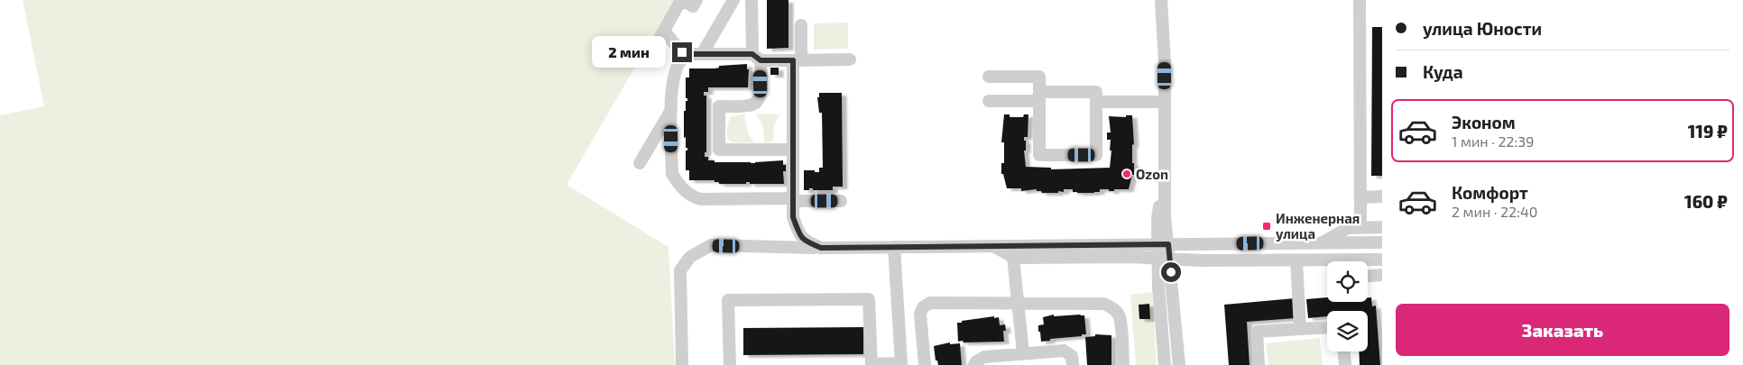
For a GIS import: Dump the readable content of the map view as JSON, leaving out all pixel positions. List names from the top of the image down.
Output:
{
  "places": {
    "other": ["Ozon"],
    "transit": ["Инженерная улица"]
  },
  "page": {
    "banner": ["улица Юности", "Куда"],
    "bubble": "2 мин",
    "list": [
      {
        "name": "Эконом",
        "note": "1 мин · 22:39",
        "value": "119 ₽"
      },
      {
        "name": "Комфорт",
        "note": "2 мин · 22:40",
        "value": "160 ₽"
      }
    ],
    "buttons": "Заказать"
  }
}
